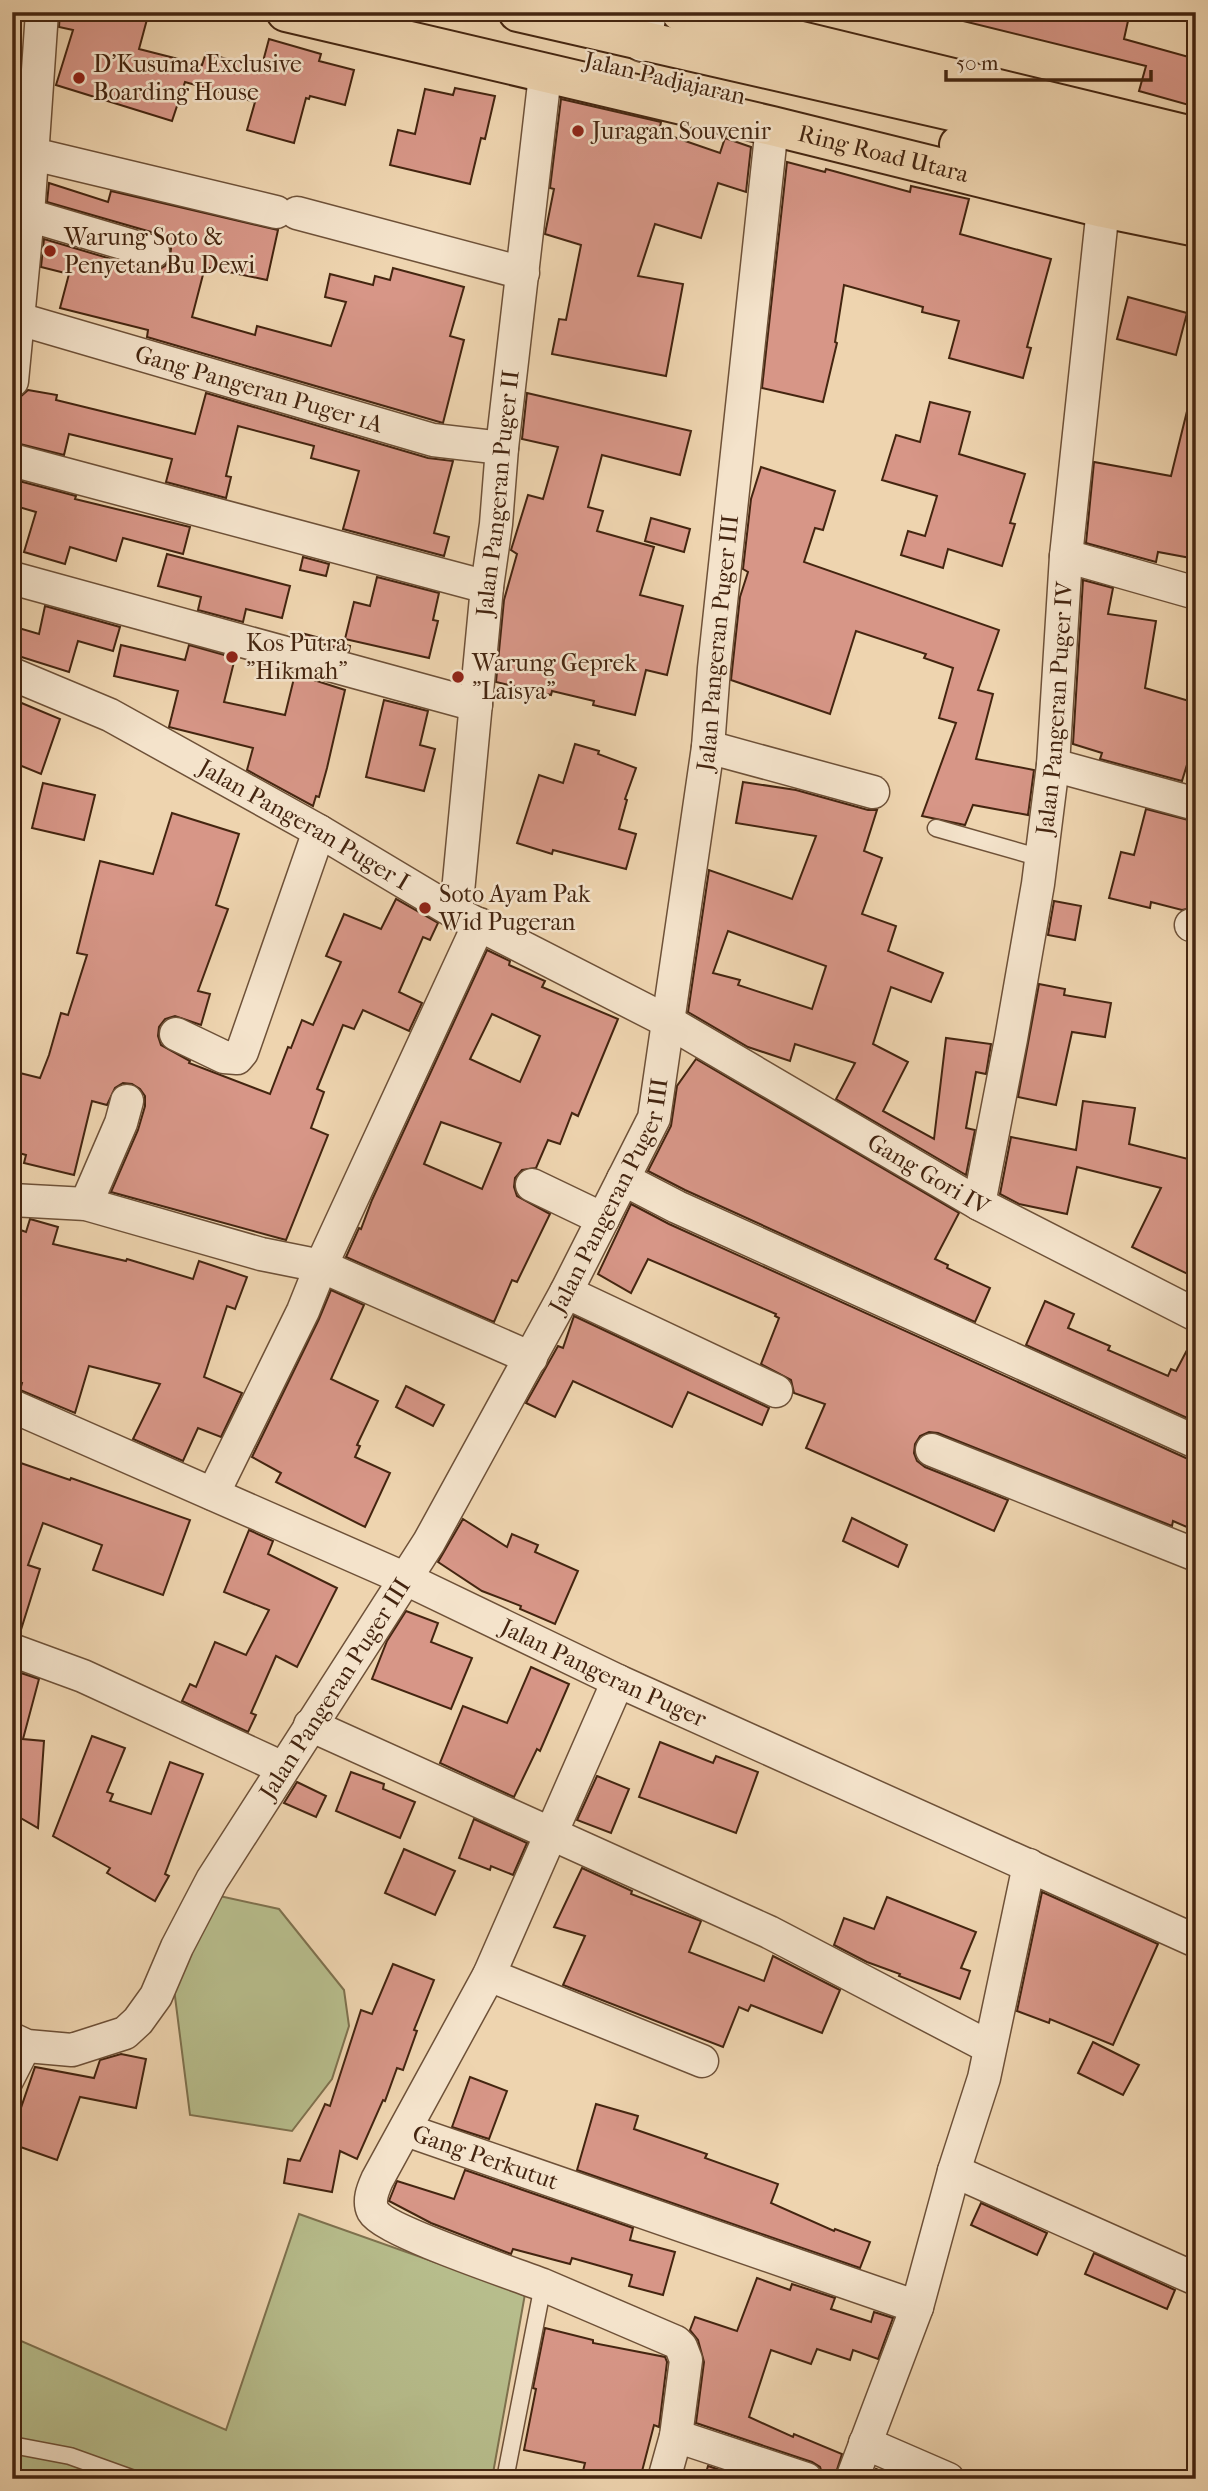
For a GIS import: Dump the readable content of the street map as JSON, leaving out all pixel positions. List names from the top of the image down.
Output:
{
  "streets": {
    "highway": ["Jalan Padjajaran", "Ring Road Utara"],
    "street": [
      "Gang Pangeran Puger 1A",
      "Jalan Pangeran Puger II",
      "Jalan Pangeran Puger III",
      "Jalan Pangeran Puger IV",
      "Jalan Pangeran Puger I",
      "Gang Gori IV",
      "Jalan Pangeran Puger",
      "Gang Perkutut"
    ]
  },
  "crossings": [
    ["Ring Road Utara", "Jalan Pangeran Puger II"],
    ["Ring Road Utara", "Jalan Pangeran Puger III"],
    ["Ring Road Utara", "Jalan Pangeran Puger IV"],
    ["Gang Pangeran Puger 1A", "Jalan Pangeran Puger II"],
    ["Jalan Pangeran Puger II", "Jalan Pangeran Puger I"],
    ["Jalan Pangeran Puger II", "Jalan Pangeran Puger"],
    ["Jalan Pangeran Puger III", "Jalan Pangeran Puger I"],
    ["Jalan Pangeran Puger III", "Gang Gori IV"],
    ["Jalan Pangeran Puger III", "Jalan Pangeran Puger"],
    ["Jalan Pangeran Puger IV", "Gang Gori IV"],
    ["Jalan Pangeran Puger I", "Gang Gori IV"],
    ["Jalan Pangeran Puger", "Gang Perkutut"]
  ],
  "places": [
    "D'Kusuma Exclusive Boarding House",
    "Juragan Souvenir",
    "Warung Soto & Penyetan Bu Dewi",
    "Kos Putra \"Hikmah\"",
    "Warung Geprek \"Laisya\"",
    "Soto Ayam Pak Wid Pugeran"
  ],
  "scale_bar": "50 m"
}
